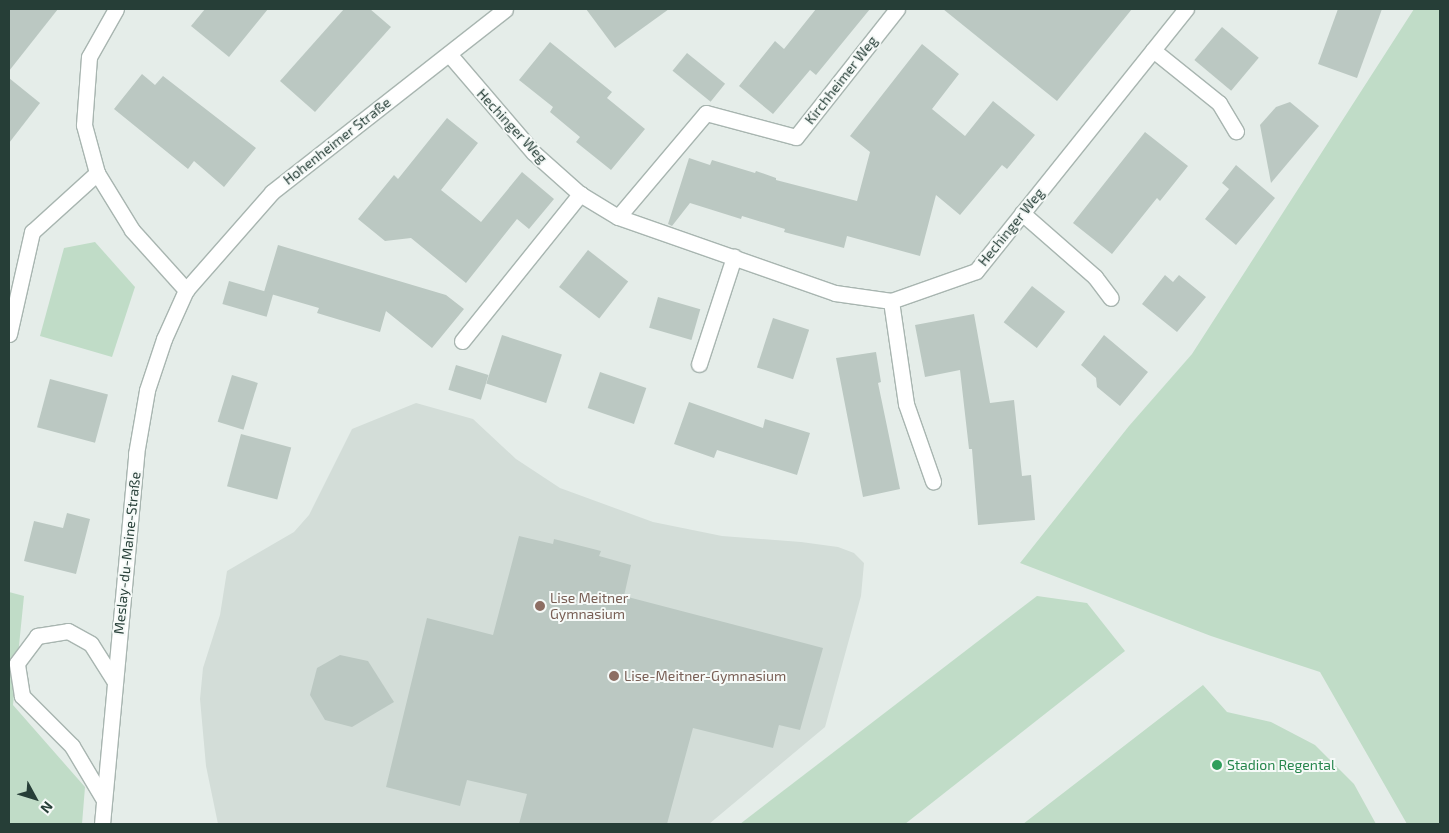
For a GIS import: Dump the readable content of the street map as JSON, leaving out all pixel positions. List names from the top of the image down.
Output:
{
  "streets": {
    "street": [
      "Kirchheimer Weg",
      "Hechinger Weg",
      "Hohenheimer Straße",
      "Meslay-du-Maine-Straße"
    ]
  },
  "crossings": [
    ["Kirchheimer Weg", "Hechinger Weg"],
    ["Hechinger Weg", "Hohenheimer Straße"],
    ["Hohenheimer Straße", "Meslay-du-Maine-Straße"]
  ],
  "places": ["Lise Meitner Gymnasium", "Lise-Meitner-Gymnasium", "Stadion Regental"],
  "north": "bottom right"
}
